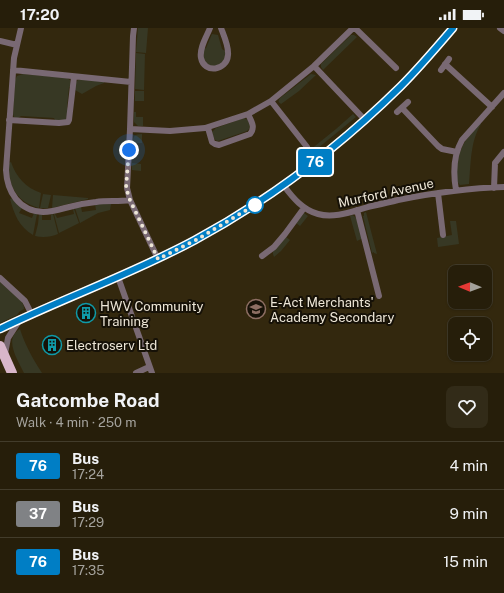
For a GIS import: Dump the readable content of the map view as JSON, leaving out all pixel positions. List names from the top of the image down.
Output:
{
  "streets": {
    "street": ["Murford Avenue"]
  },
  "places": {
    "school or university": ["E-Act Merchants' Academy Secondary"],
    "building": ["HWV Community Training", "Electroserv Ltd"]
  },
  "lines": ["bus line 76"],
  "north": "left",
  "page": {
    "status": "17:20",
    "on_map": "76",
    "heading": ["Gatcombe Road", "Walk · 4 min · 250 m"],
    "list": [
      {
        "mark": "76",
        "name": "Bus",
        "note": "17:24",
        "value": "4 min"
      },
      {
        "mark": "37",
        "name": "Bus",
        "note": "17:29",
        "value": "9 min"
      },
      {
        "mark": "76",
        "name": "Bus",
        "note": "17:35",
        "value": "15 min"
      }
    ]
  }
}
